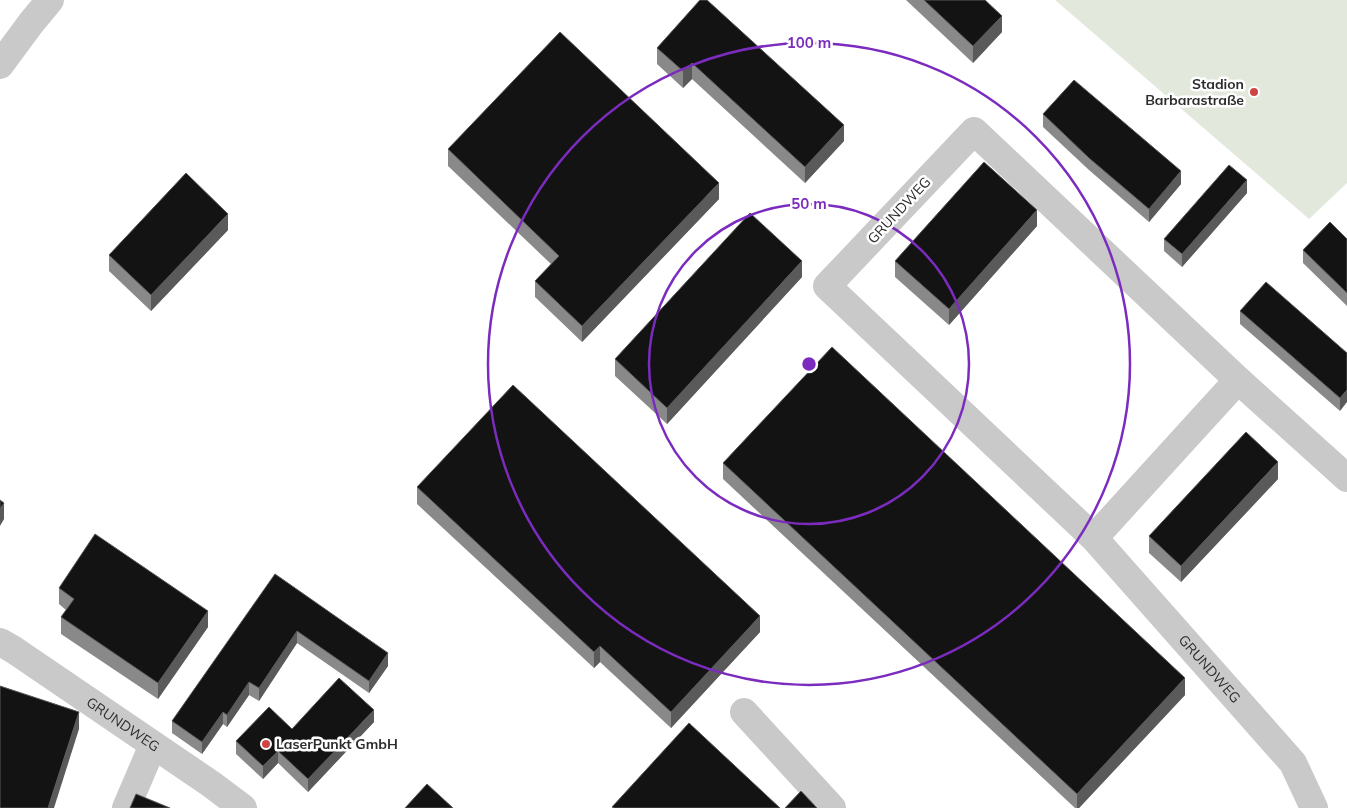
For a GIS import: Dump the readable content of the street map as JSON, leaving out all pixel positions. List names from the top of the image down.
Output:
{
  "streets": {
    "street": ["GRUNDWEG"]
  },
  "places": ["Stadion Barbarastraße", "LaserPunkt GmbH"],
  "rings": ["100 m", "50 m"]
}
